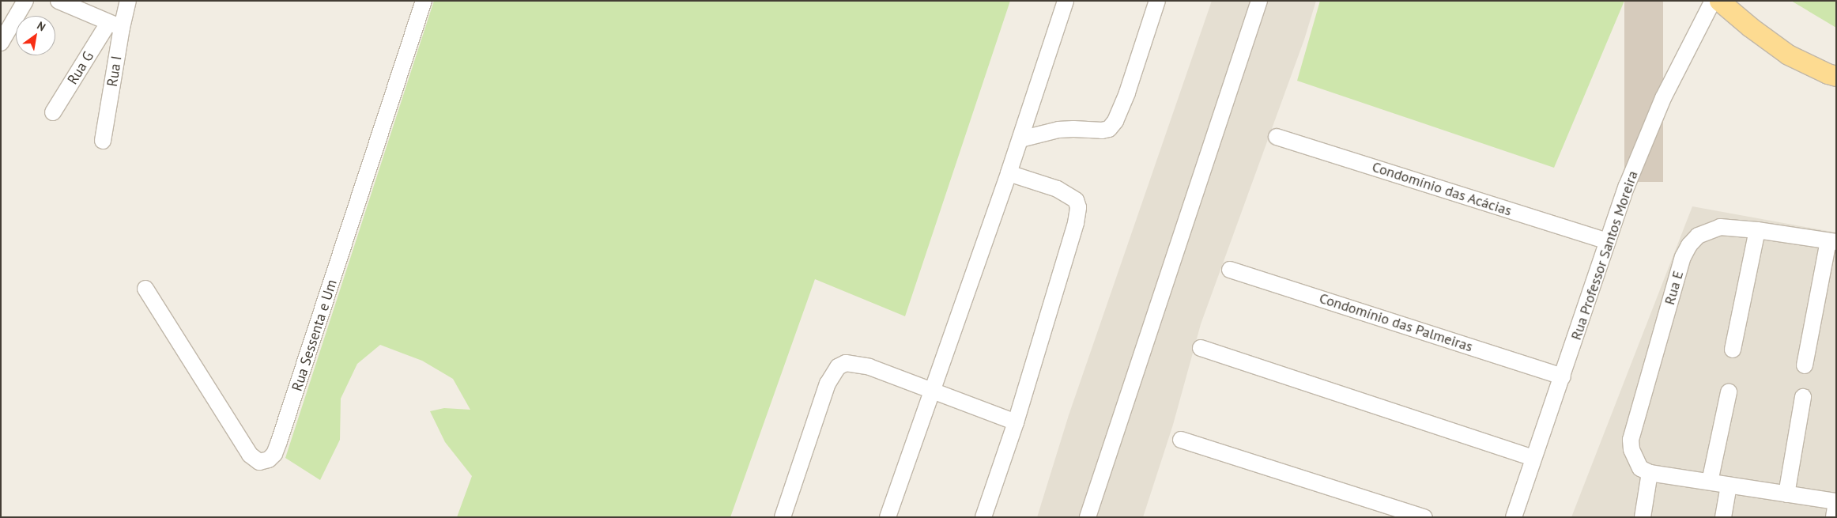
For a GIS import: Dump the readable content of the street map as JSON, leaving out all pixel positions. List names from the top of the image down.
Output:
{
  "streets": {
    "street": [
      "Rua G",
      "Rua I",
      "Condomínio das Acácias",
      "Rua Professor Santos Moreira",
      "Rua E",
      "Condomínio das Palmeiras",
      "Rua Sessenta e Um"
    ]
  },
  "crossings": [
    ["Rua G", "Rua I"],
    ["Condomínio das Acácias", "Rua Professor Santos Moreira"],
    ["Rua Professor Santos Moreira", "Condomínio das Palmeiras"]
  ],
  "north": "top right"
}
